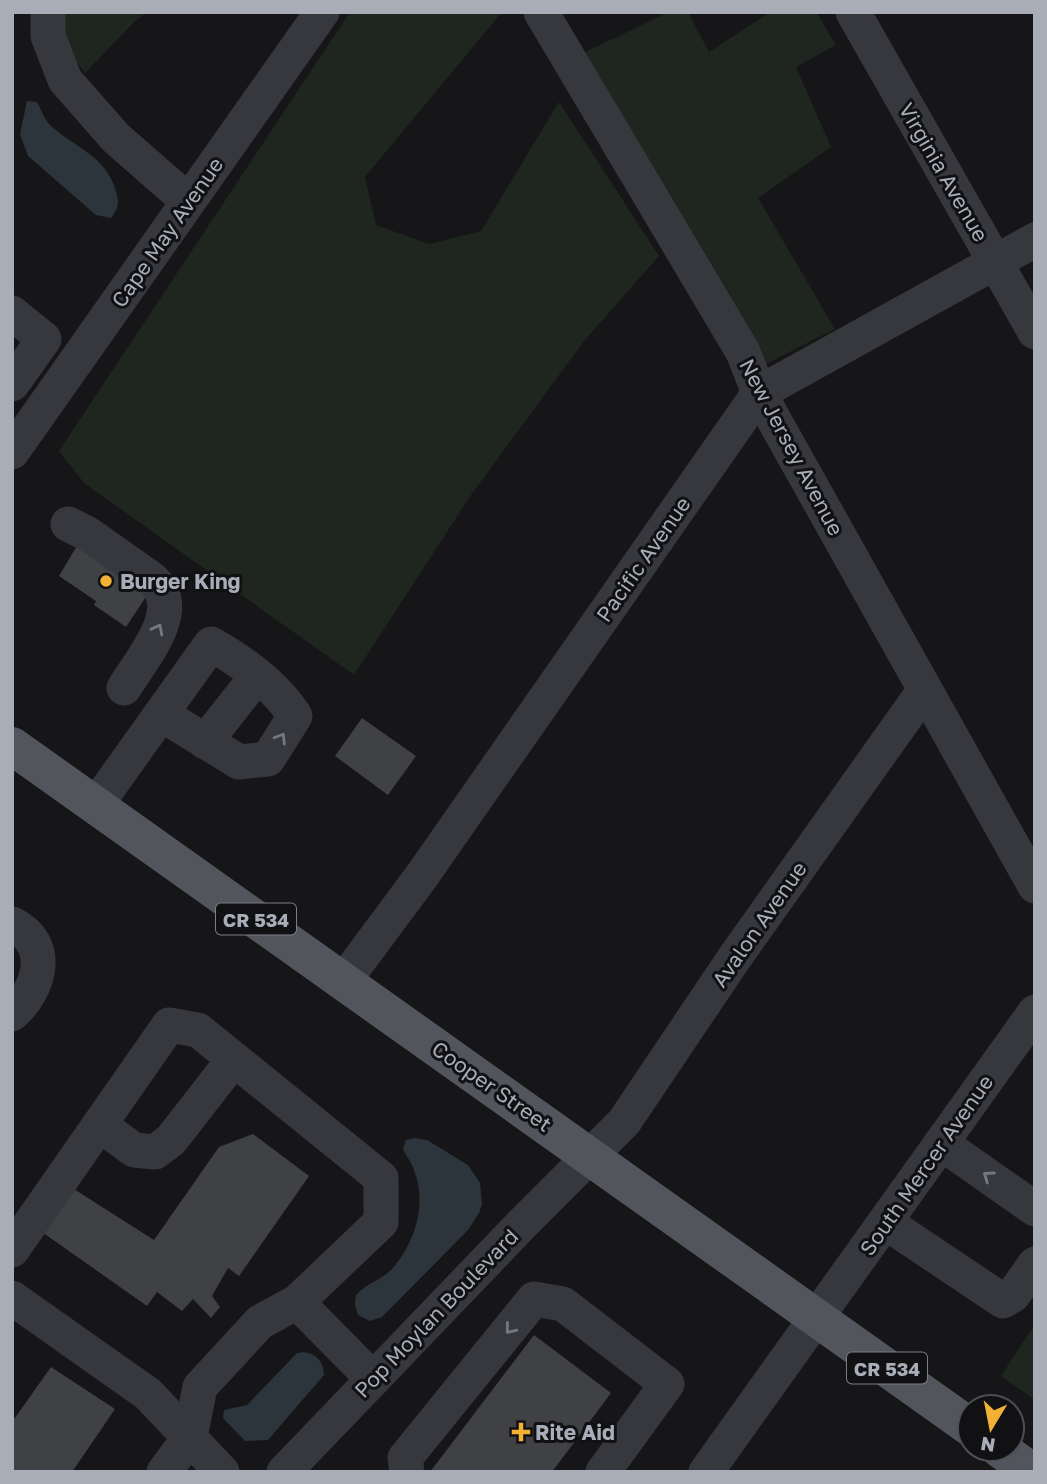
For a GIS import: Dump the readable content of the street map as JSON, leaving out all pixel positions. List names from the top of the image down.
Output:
{
  "streets": {
    "main road": ["CR 534", "Cooper Street"],
    "street": [
      "Virginia Avenue",
      "Cape May Avenue",
      "New Jersey Avenue",
      "Pacific Avenue",
      "Avalon Avenue",
      "South Mercer Avenue",
      "Pop Moylan Boulevard"
    ]
  },
  "crossings": [
    ["Virginia Avenue", "Pacific Avenue"],
    ["New Jersey Avenue", "Pacific Avenue"],
    ["New Jersey Avenue", "Avalon Avenue"],
    ["Pacific Avenue", "Cooper Street"],
    ["Avalon Avenue", "Cooper Street"],
    ["Avalon Avenue", "Pop Moylan Boulevard"],
    ["Cooper Street", "South Mercer Avenue"],
    ["Cooper Street", "Pop Moylan Boulevard"]
  ],
  "places": {
    "other": ["Burger King"],
    "health": ["Rite Aid"]
  },
  "north": "bottom"
}
